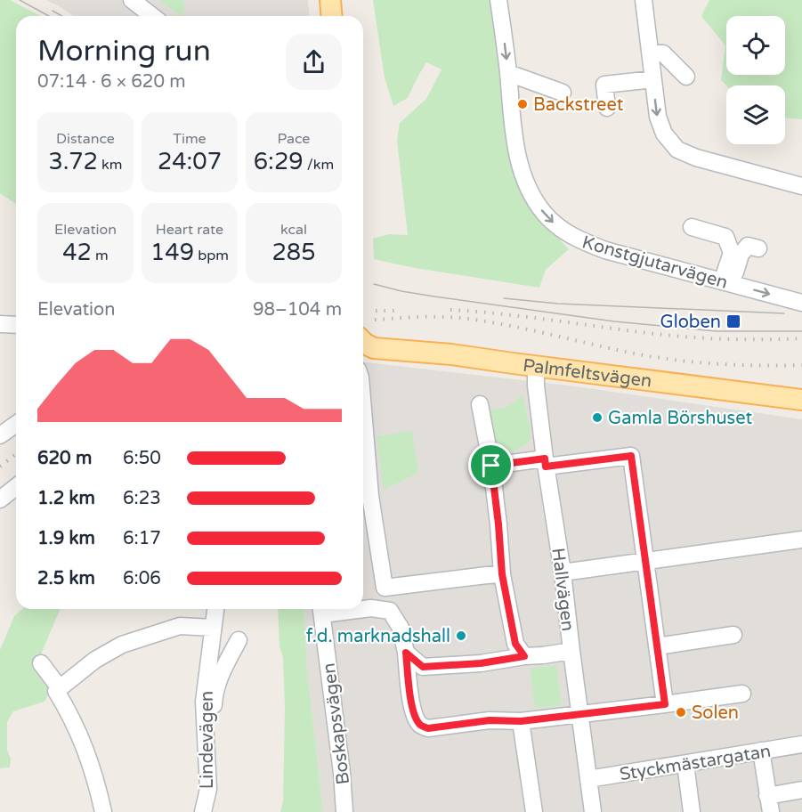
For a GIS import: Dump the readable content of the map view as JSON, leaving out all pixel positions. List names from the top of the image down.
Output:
{
  "streets": {
    "main road": ["Palmfeltsvägen"],
    "street": [
      "Konstgjutarvägen",
      "Hallvägen",
      "Boskapsvägen",
      "Lindevägen",
      "Styckmästargatan"
    ]
  },
  "crossings": [
    ["Palmfeltsvägen", "Hallvägen"],
    ["Hallvägen", "Styckmästargatan"]
  ],
  "one_way": ["Konstgjutarvägen"],
  "places": {
    "other": [
      "Backstreet",
      "Gamla Börshuset",
      "f.d. marknadshall",
      "Solen"
    ],
    "transit": ["Globen"]
  },
  "page": {
    "heading": ["Morning run", "07:14 · 6 × 620 m"],
    "stats": [
      ["Distance", "3.72 km"],
      ["Time", "24:07"],
      ["Pace", "6:29 /km"],
      ["Elevation", "42 m"],
      ["Heart rate", "149 bpm"],
      ["kcal", "285"]
    ],
    "chart": ["Elevation", "98–104 m"],
    "list": [
      {
        "name": "620 m",
        "note": "6:50"
      },
      {
        "name": "1.2 km",
        "note": "6:23"
      },
      {
        "name": "1.9 km",
        "note": "6:17"
      },
      {
        "name": "2.5 km",
        "note": "6:06"
      }
    ]
  }
}
